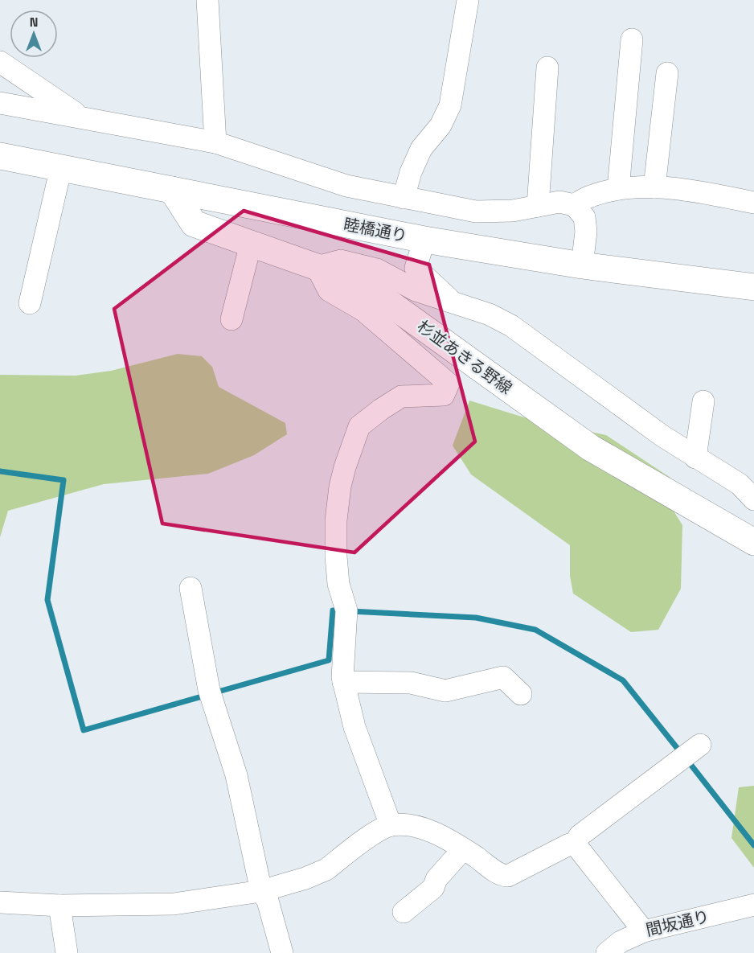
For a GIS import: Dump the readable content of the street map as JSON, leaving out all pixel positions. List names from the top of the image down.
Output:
{
  "streets": {
    "main road": ["睦橋通り", "杉並あきる野線"],
    "street": ["間坂通り"]
  },
  "crossings": [
    ["睦橋通り", "杉並あきる野線"]
  ],
  "north": "top"
}
